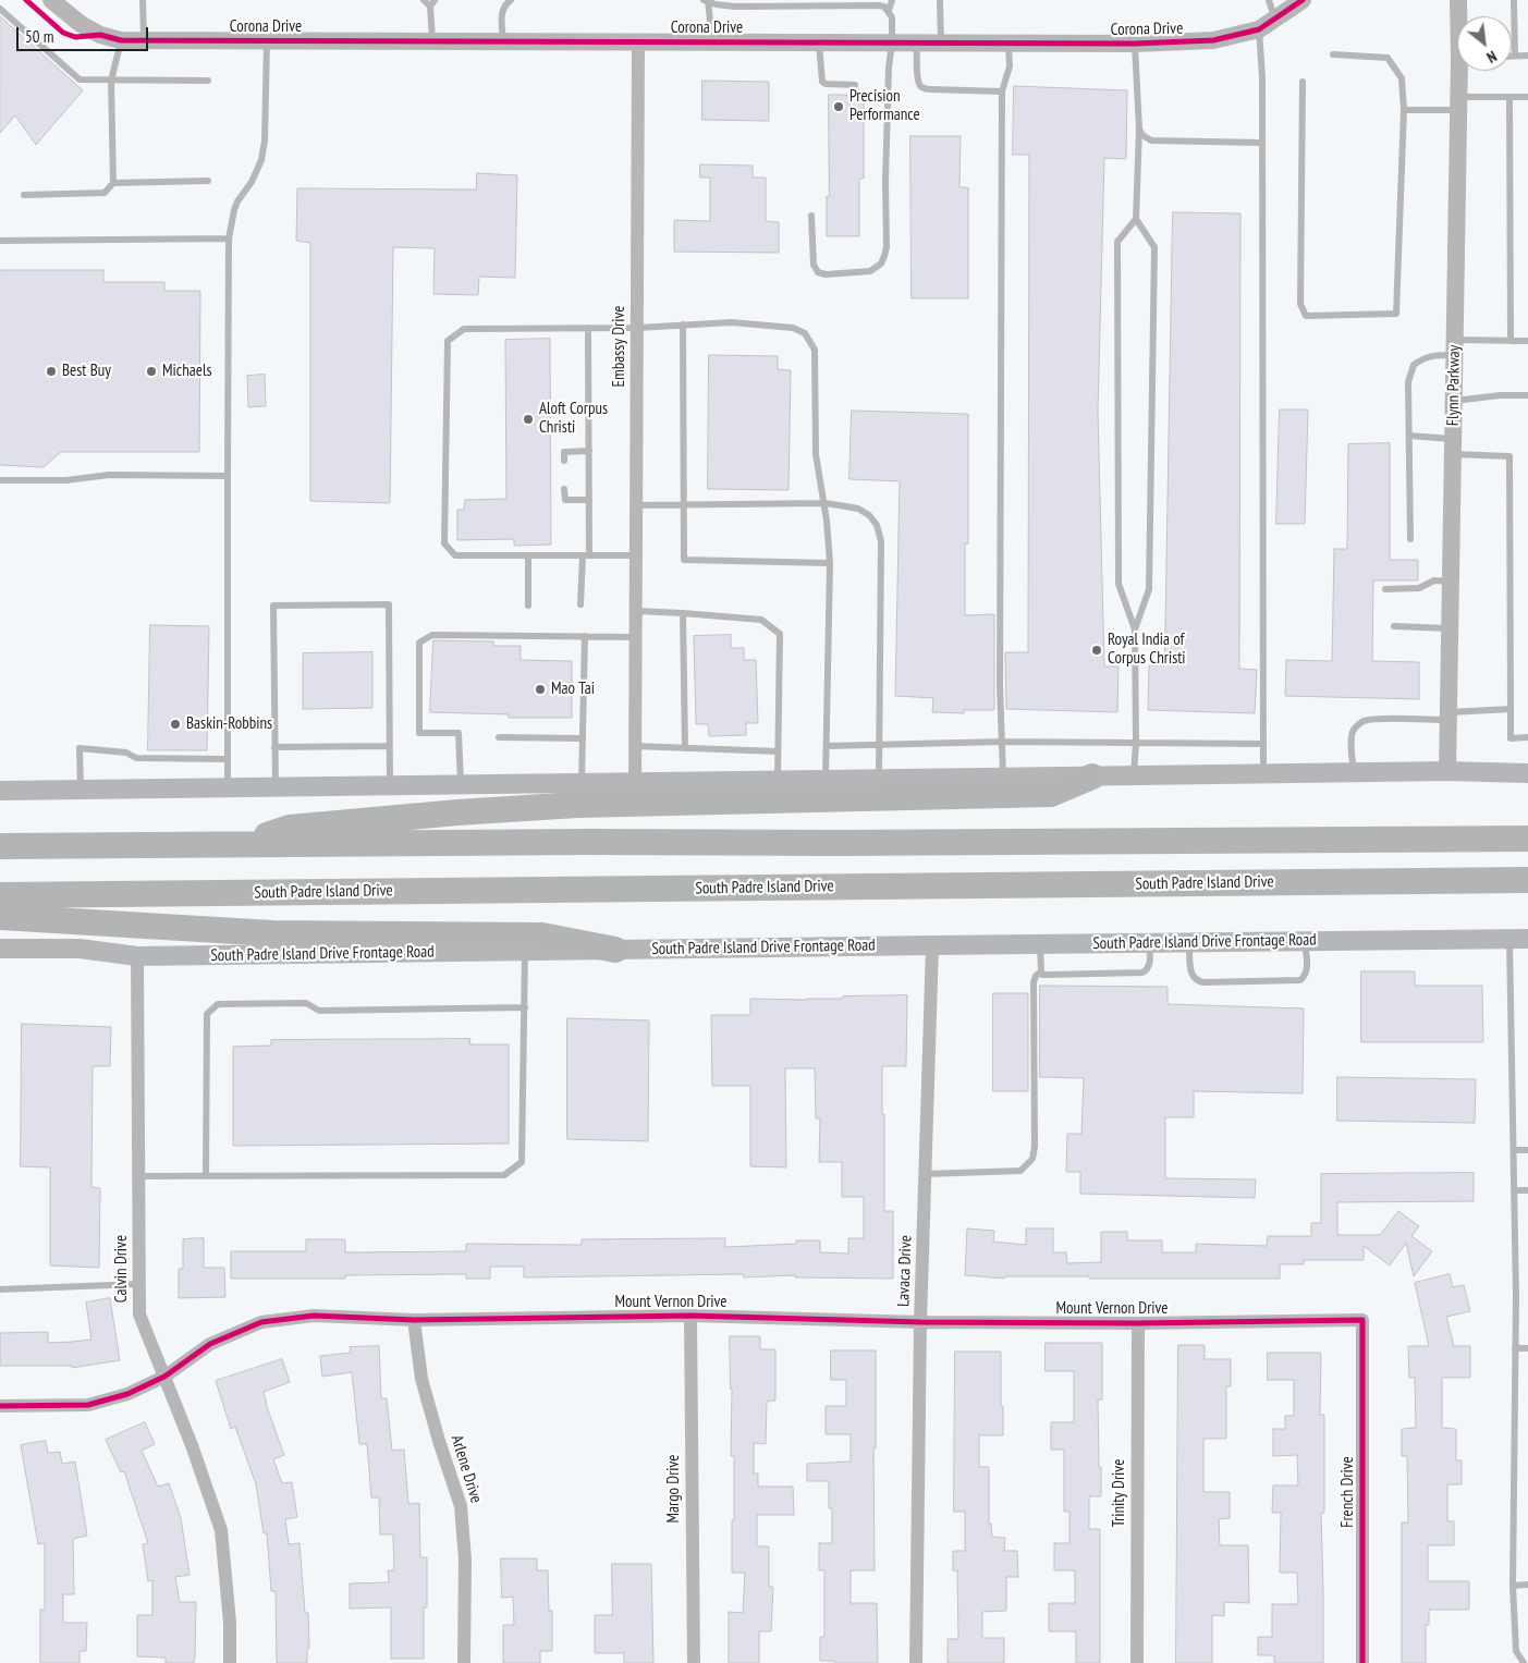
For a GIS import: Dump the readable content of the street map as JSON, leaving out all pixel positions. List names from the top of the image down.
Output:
{
  "streets": {
    "highway": ["South Padre Island Drive"],
    "main road": ["South Padre Island Drive Frontage Road"],
    "street": [
      "Corona Drive",
      "Embassy Drive",
      "Flynn Parkway",
      "Calvin Drive",
      "Lavaca Drive",
      "Mount Vernon Drive",
      "Arlene Drive",
      "Margo Drive",
      "French Drive",
      "Trinity Drive"
    ]
  },
  "crossings": [
    ["Corona Drive", "Embassy Drive"],
    ["South Padre Island Drive Frontage Road", "Calvin Drive"],
    ["South Padre Island Drive Frontage Road", "Lavaca Drive"],
    ["Calvin Drive", "Mount Vernon Drive"],
    ["Lavaca Drive", "Mount Vernon Drive"],
    ["Mount Vernon Drive", "Arlene Drive"],
    ["Mount Vernon Drive", "Margo Drive"],
    ["Mount Vernon Drive", "French Drive"],
    ["Mount Vernon Drive", "Trinity Drive"]
  ],
  "places": [
    "Precision Performance",
    "Best Buy",
    "Michaels",
    "Aloft Corpus Christi",
    "Royal India of Corpus Christi",
    "Mao Tai",
    "Baskin-Robbins"
  ],
  "scale_bar": "50 m",
  "north": "bottom right"
}
